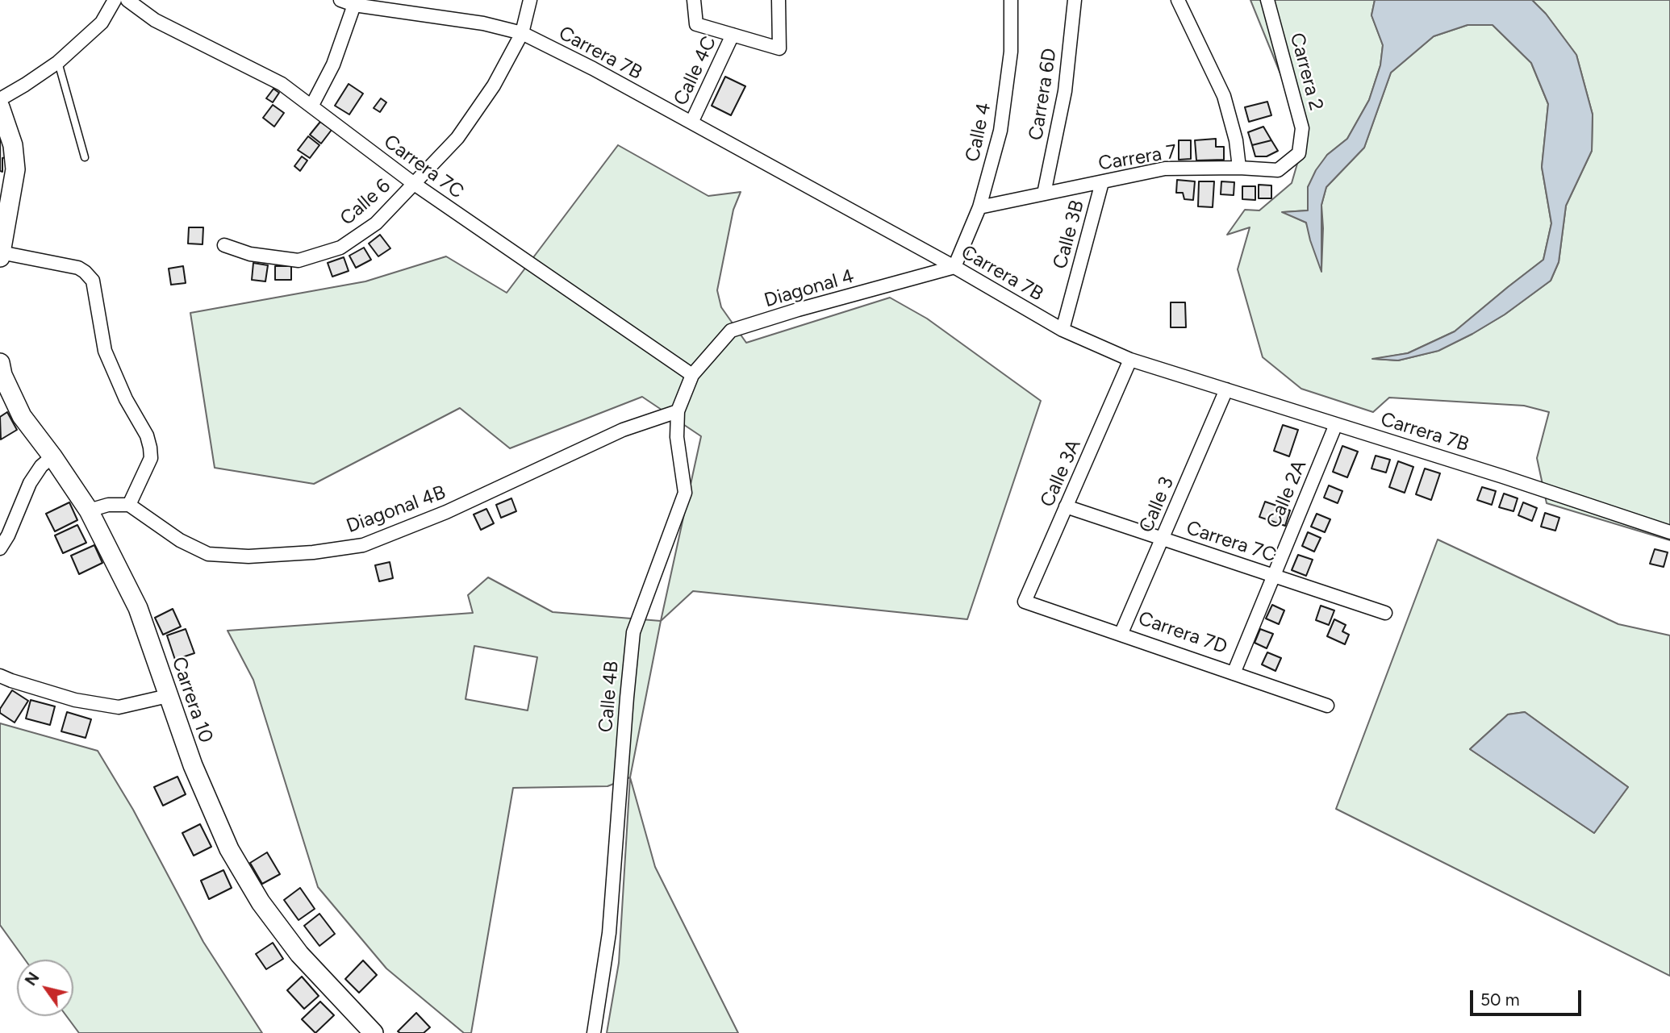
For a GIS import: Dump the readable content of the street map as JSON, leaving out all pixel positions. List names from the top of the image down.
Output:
{
  "streets": {
    "street": [
      "Carrera 7B",
      "Calle 4C",
      "Carrera 2",
      "Carrera 6D",
      "Calle 4",
      "Carrera 7",
      "Carrera 7C",
      "Calle 6",
      "Calle 3B",
      "Diagonal 4",
      "Calle 3A",
      "Calle 2A",
      "Calle 3",
      "Diagonal 4B",
      "Carrera 7D",
      "Calle 4B",
      "Carrera 10"
    ]
  },
  "crossings": [
    ["Carrera 7B", "Calle 4C"],
    ["Carrera 7B", "Calle 4"],
    ["Carrera 7B", "Calle 6"],
    ["Carrera 7B", "Calle 3B"],
    ["Carrera 7B", "Diagonal 4"],
    ["Carrera 7B", "Calle 3A"],
    ["Carrera 7B", "Calle 2A"],
    ["Carrera 7B", "Calle 3"],
    ["Carrera 2", "Carrera 7"],
    ["Carrera 6D", "Carrera 7"],
    ["Calle 4", "Carrera 7"],
    ["Calle 4", "Diagonal 4"],
    ["Carrera 7", "Calle 3B"],
    ["Carrera 7C", "Calle 6"],
    ["Carrera 7C", "Diagonal 4"],
    ["Carrera 7C", "Calle 3A"],
    ["Carrera 7C", "Calle 2A"],
    ["Carrera 7C", "Calle 3"],
    ["Carrera 7C", "Calle 4B"],
    ["Diagonal 4", "Calle 4B"],
    ["Calle 3A", "Carrera 7D"],
    ["Calle 2A", "Carrera 7D"],
    ["Calle 3", "Carrera 7D"],
    ["Diagonal 4B", "Calle 4B"]
  ],
  "scale_bar": "50 m",
  "north": "top left"
}
